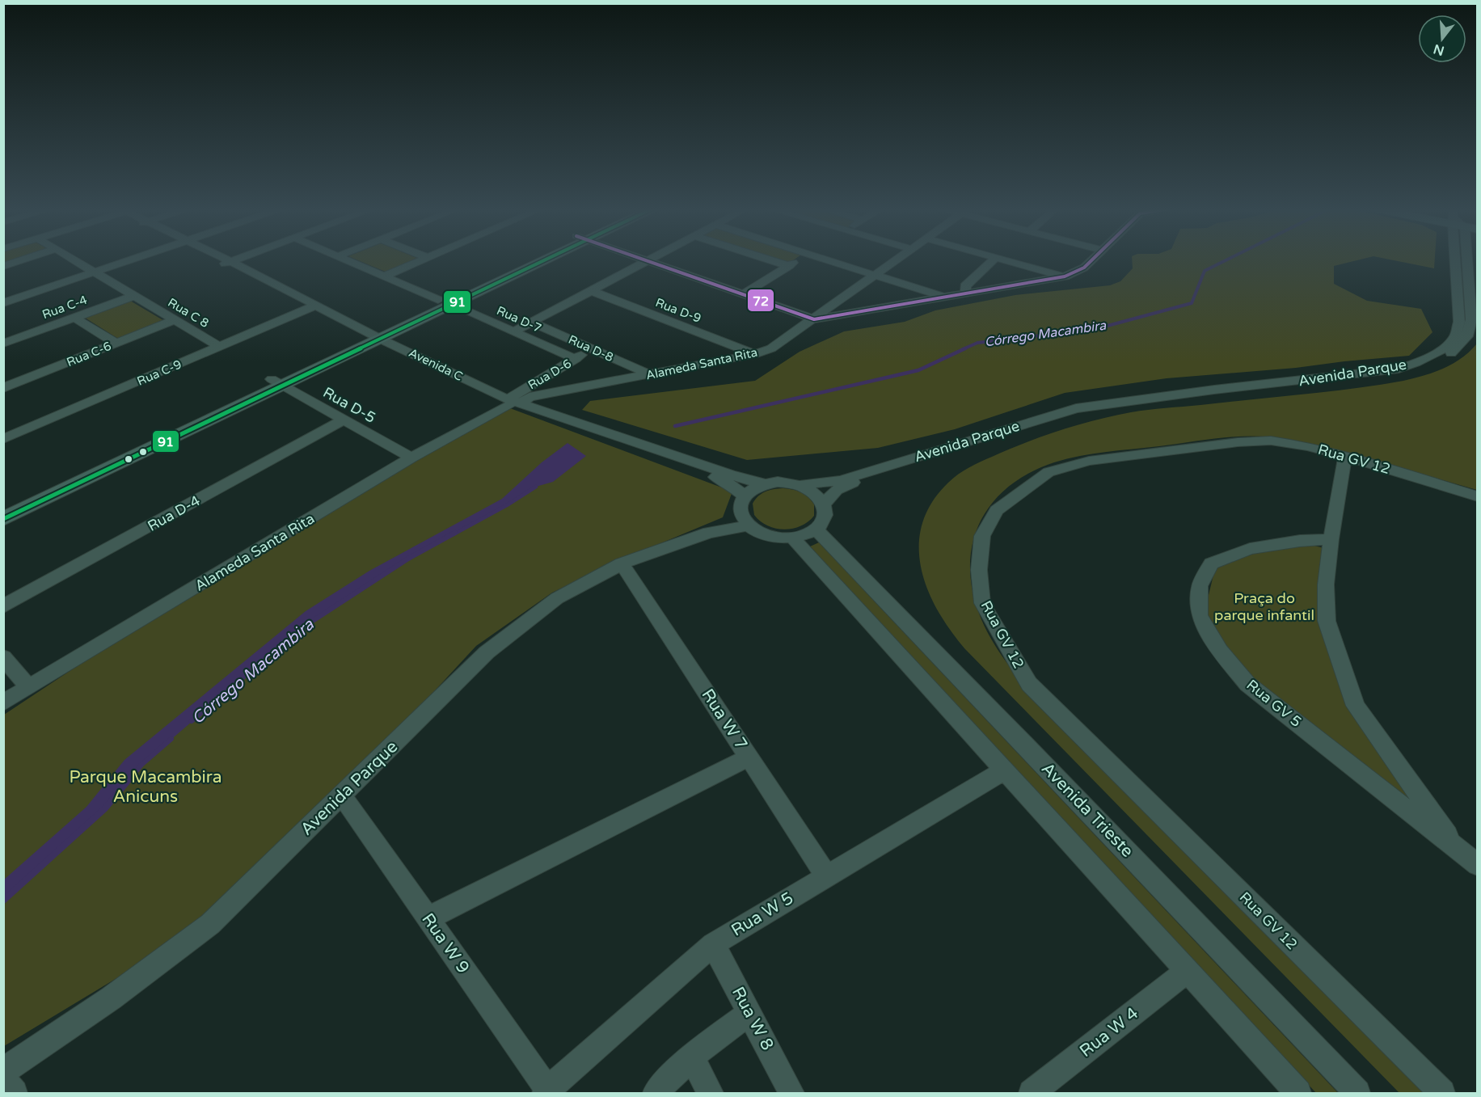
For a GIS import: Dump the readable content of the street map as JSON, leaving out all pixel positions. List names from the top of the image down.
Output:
{
  "streets": {
    "street": [
      "Rua C-4",
      "Rua D-9",
      "Rua C 8",
      "Rua D-7",
      "Rua D-8",
      "Rua C-6",
      "Alameda Santa Rita",
      "Avenida C",
      "Rua C-9",
      "Avenida Parque",
      "Rua D-6",
      "Rua D-5",
      "Rua GV 12",
      "Rua D-4",
      "Rua GV 5",
      "Rua W 7",
      "Avenida Trieste",
      "Rua W 5",
      "Rua W 9",
      "Rua W 8",
      "Rua W 4"
    ]
  },
  "crossings": [
    ["Rua C-4", "Rua C 8"],
    ["Rua D-9", "Alameda Santa Rita"],
    ["Rua C 8", "Rua C-6"],
    ["Rua C 8", "Rua C-9"],
    ["Rua D-7", "Rua D-6"],
    ["Rua D-8", "Alameda Santa Rita"],
    ["Rua D-8", "Rua D-6"],
    ["Alameda Santa Rita", "Avenida C"],
    ["Alameda Santa Rita", "Rua D-6"],
    ["Alameda Santa Rita", "Rua D-5"],
    ["Avenida C", "Rua C-9"],
    ["Avenida C", "Avenida Parque"],
    ["Avenida C", "Rua D-6"],
    ["Avenida C", "Avenida Trieste"],
    ["Avenida Parque", "Rua W 7"],
    ["Avenida Parque", "Avenida Trieste"],
    ["Avenida Parque", "Rua W 9"],
    ["Rua D-5", "Rua D-4"],
    ["Rua GV 12", "Rua GV 5"],
    ["Rua W 7", "Rua W 5"],
    ["Rua W 5", "Rua W 9"],
    ["Rua W 5", "Rua W 8"]
  ],
  "water": ["Córrego Macambira"],
  "parks": ["Praça do parque infantil", "Parque Macambira Anicuns"],
  "lines": ["transit line 91", "transit line 72"],
  "north": "bottom"
}
